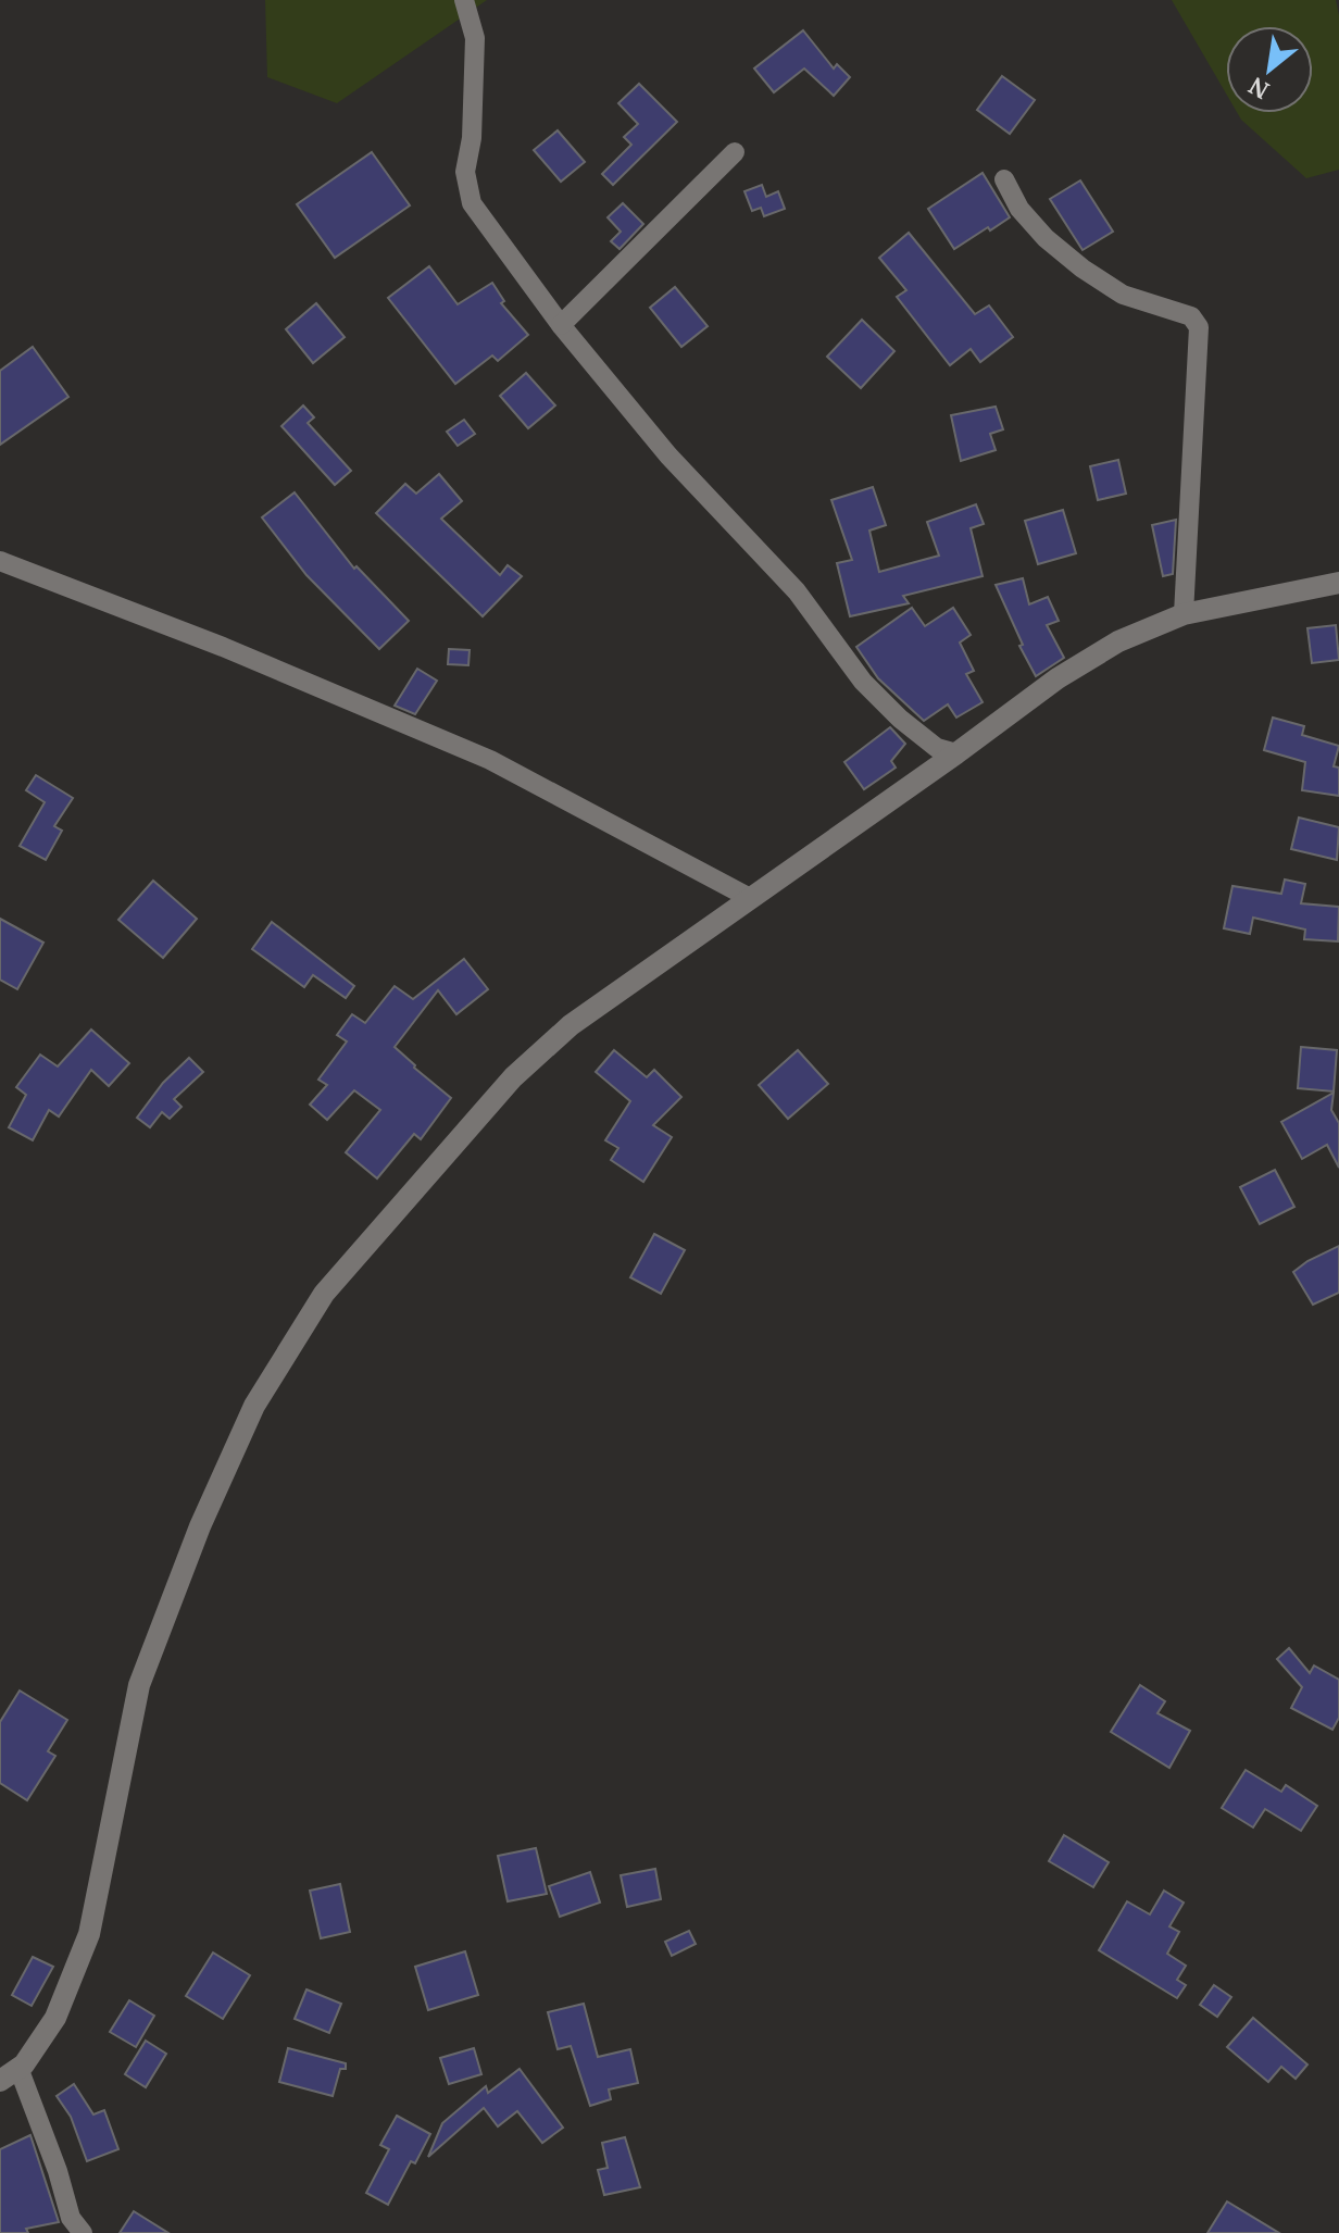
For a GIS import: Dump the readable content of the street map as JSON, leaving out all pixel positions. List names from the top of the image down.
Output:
{
  "north": "bottom left"
}
